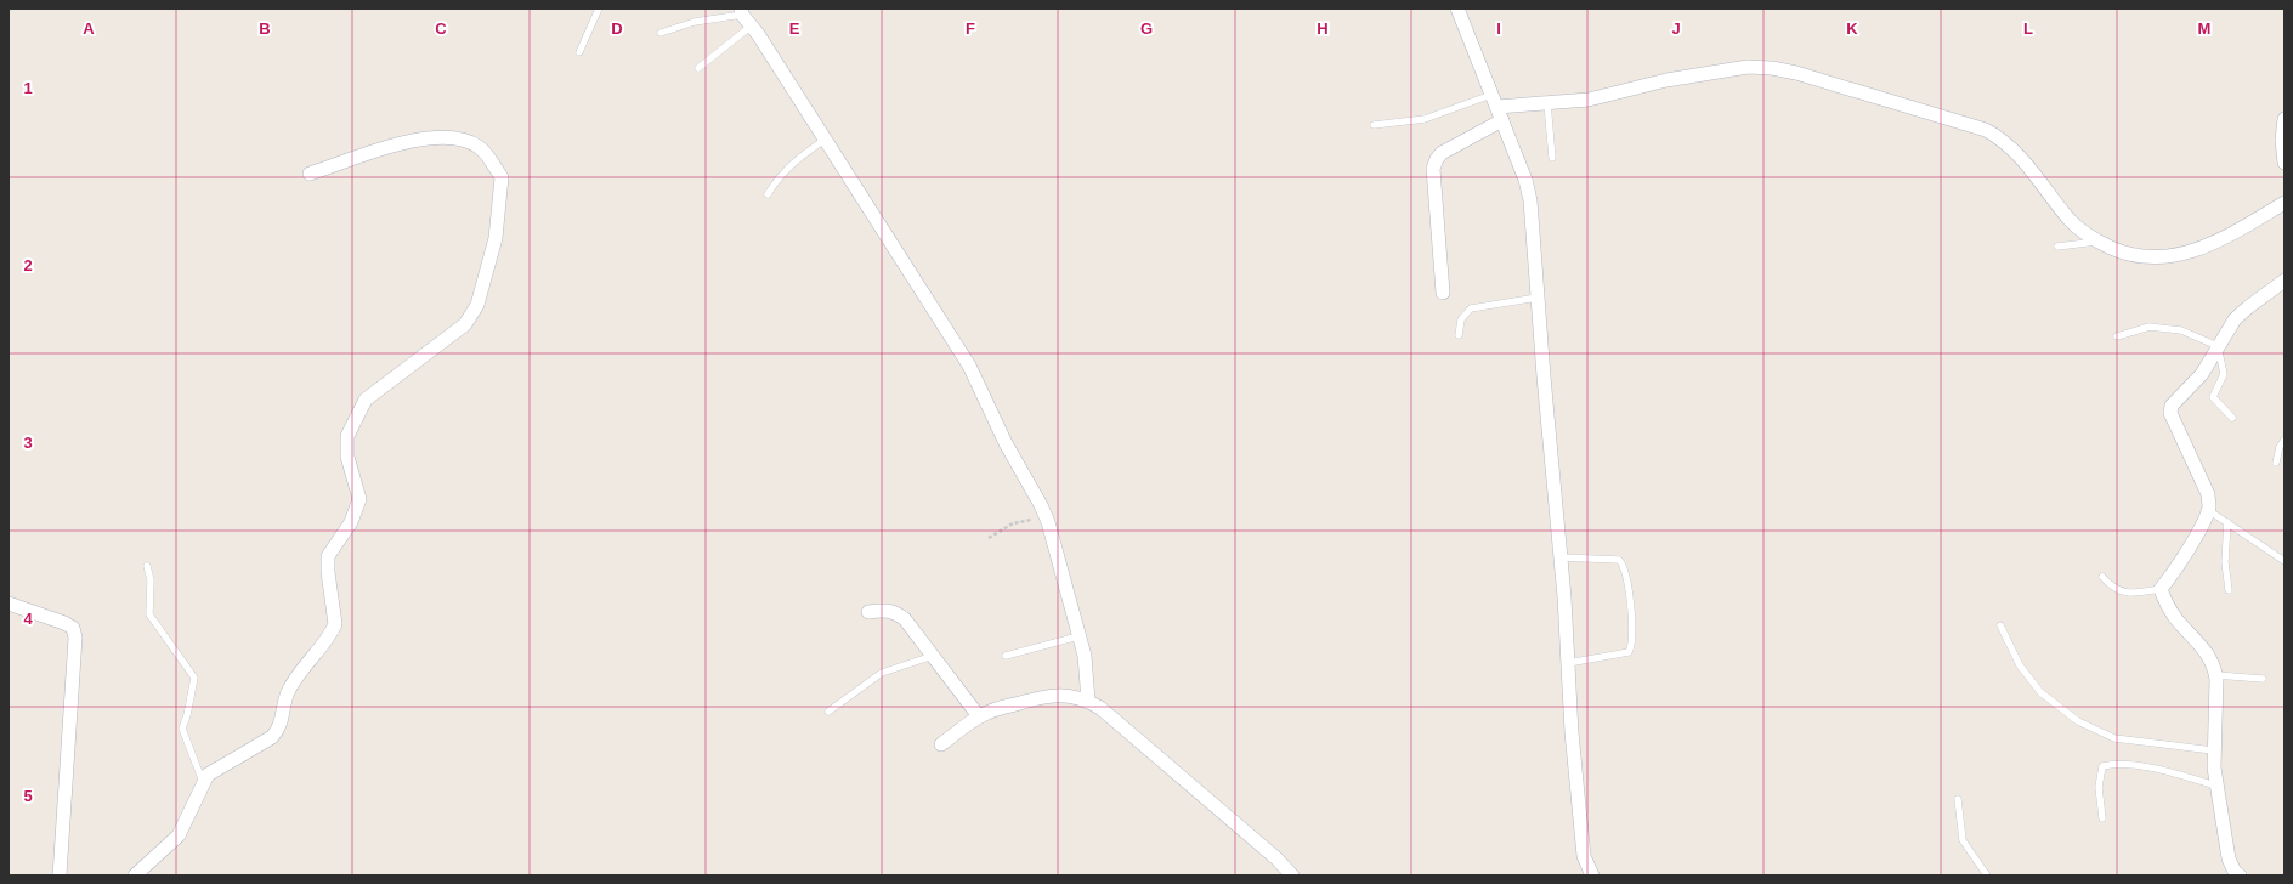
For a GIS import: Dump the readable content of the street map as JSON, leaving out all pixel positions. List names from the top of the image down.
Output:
{
  "grid": {
    "columns": [
      "A",
      "B",
      "C",
      "D",
      "E",
      "F",
      "G",
      "H",
      "I",
      "J",
      "K",
      "L",
      "M"
    ],
    "rows": [
      "1",
      "2",
      "3",
      "4",
      "5"
    ]
  }
}
